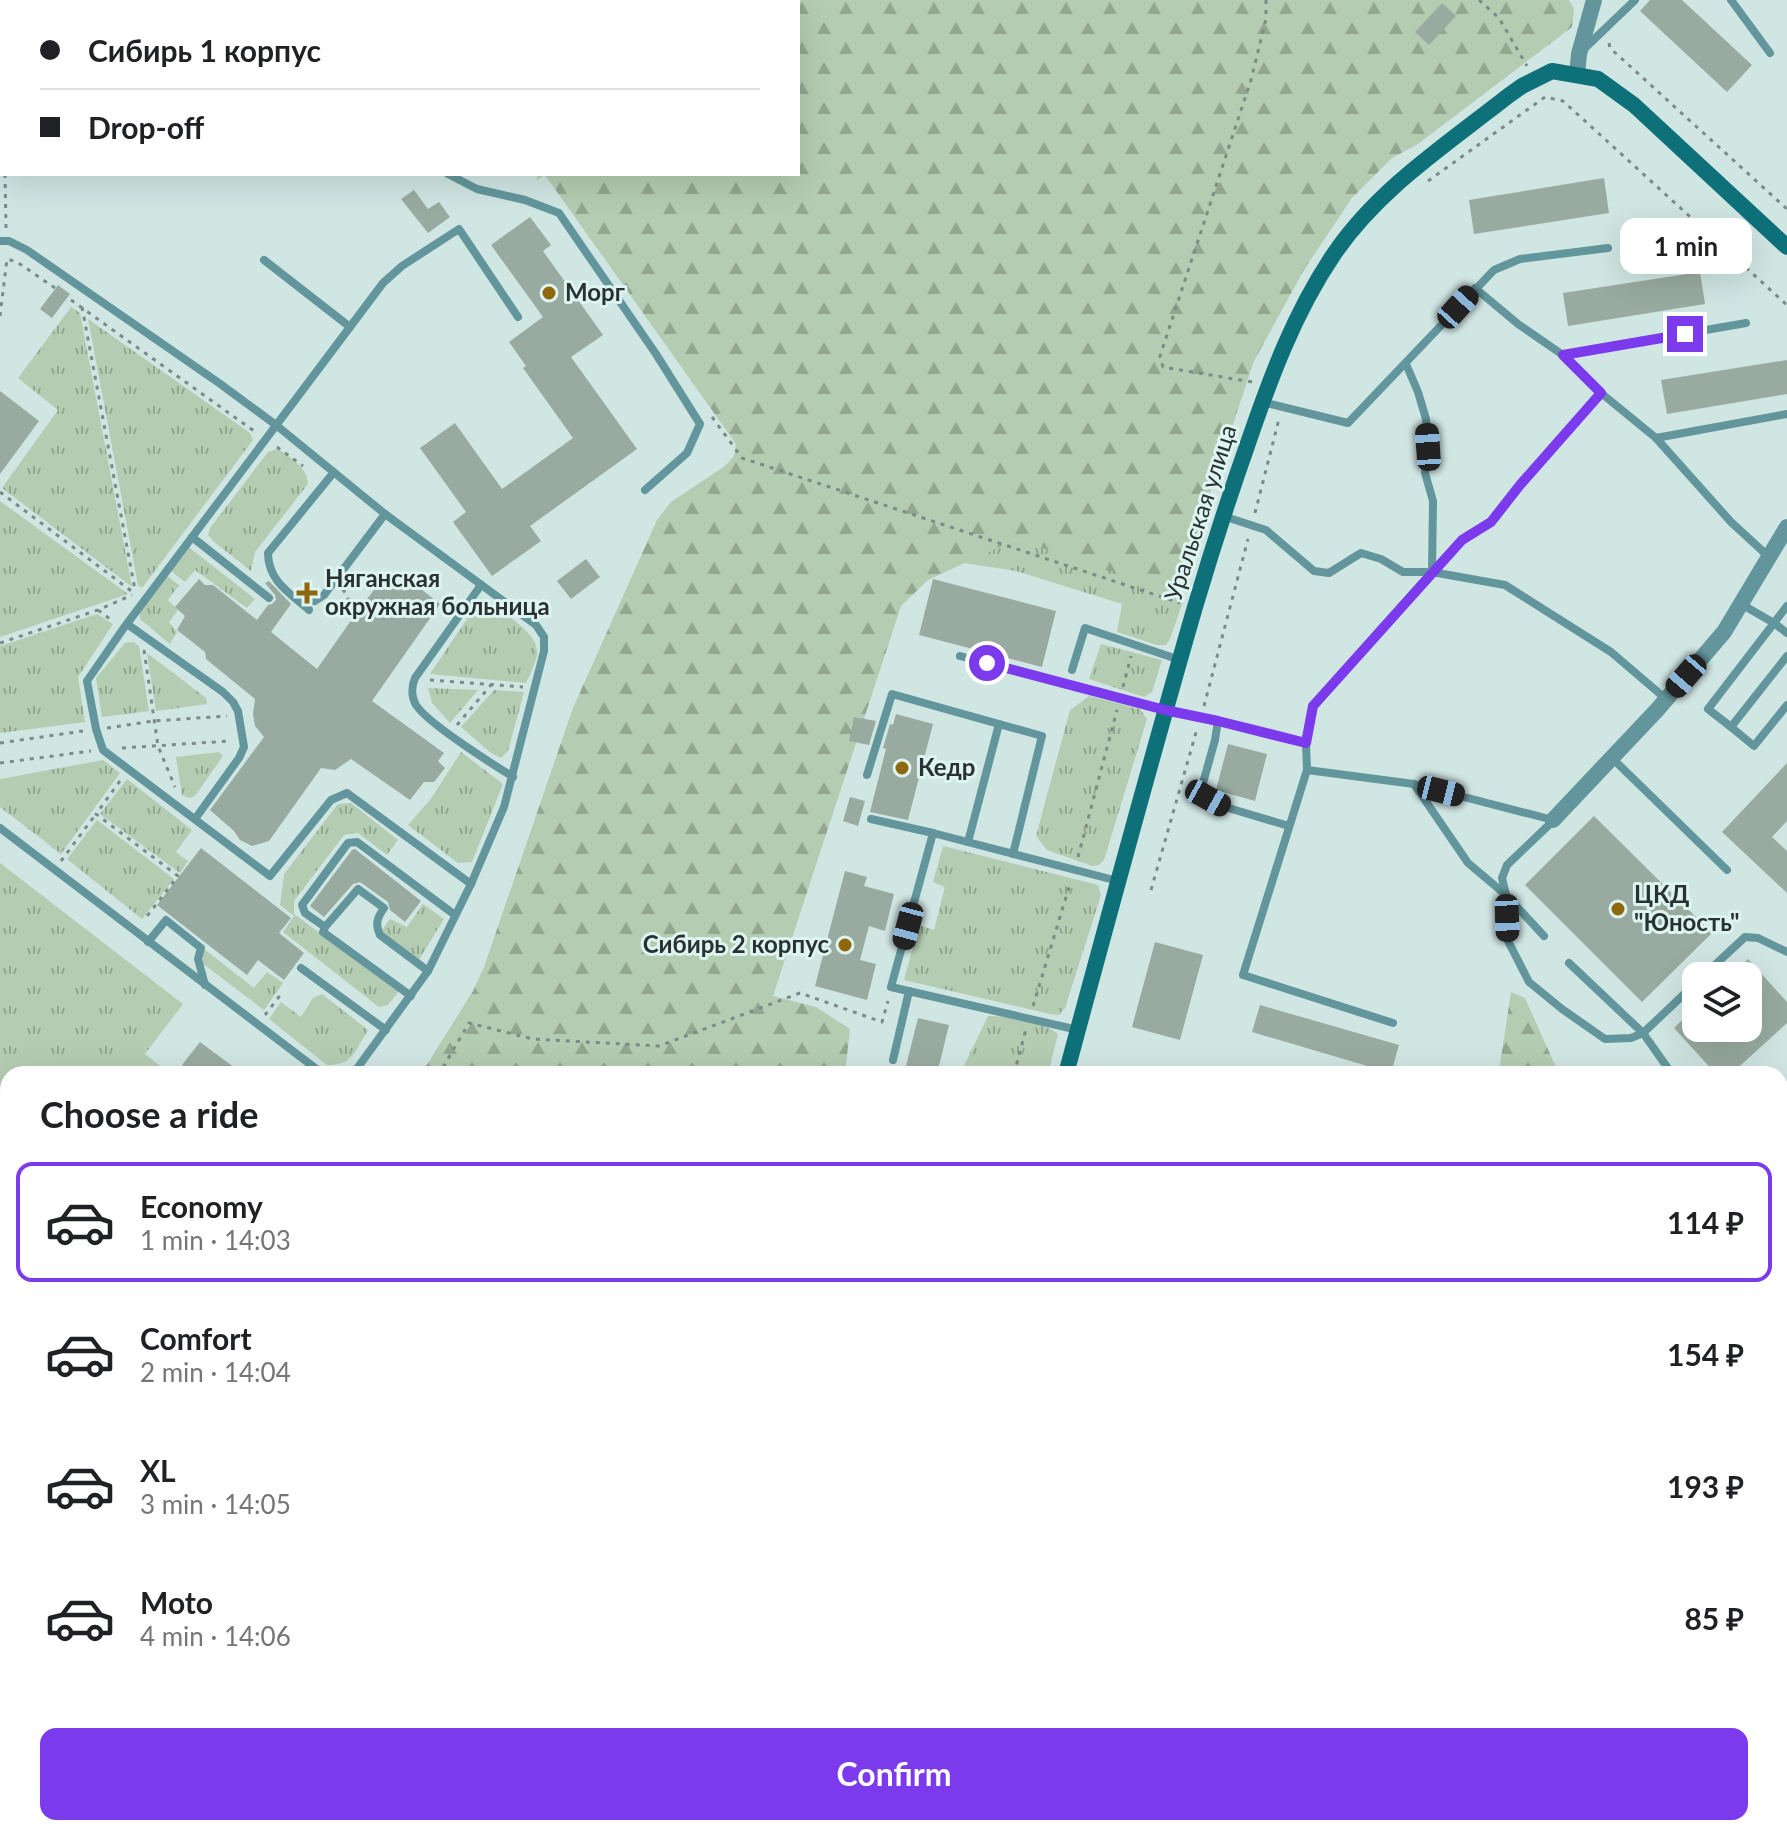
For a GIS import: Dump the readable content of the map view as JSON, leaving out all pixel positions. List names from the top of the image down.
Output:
{
  "streets": {
    "street": ["Уральская улица"]
  },
  "places": {
    "other": [
      "Морг",
      "Кедр",
      "ЦКД \"Юность\"",
      "Сибирь 2 корпус"
    ],
    "health": ["Няганская окружная больница"]
  },
  "page": {
    "banner": ["Сибирь 1 корпус", "Drop-off"],
    "bubble": "1 min",
    "heading": "Choose a ride",
    "list": [
      {
        "name": "Economy",
        "note": "1 min · 14:03",
        "value": "114 ₽"
      },
      {
        "name": "Comfort",
        "note": "2 min · 14:04",
        "value": "154 ₽"
      },
      {
        "name": "XL",
        "note": "3 min · 14:05",
        "value": "193 ₽"
      },
      {
        "name": "Moto",
        "note": "4 min · 14:06",
        "value": "85 ₽"
      }
    ],
    "buttons": "Confirm"
  }
}
